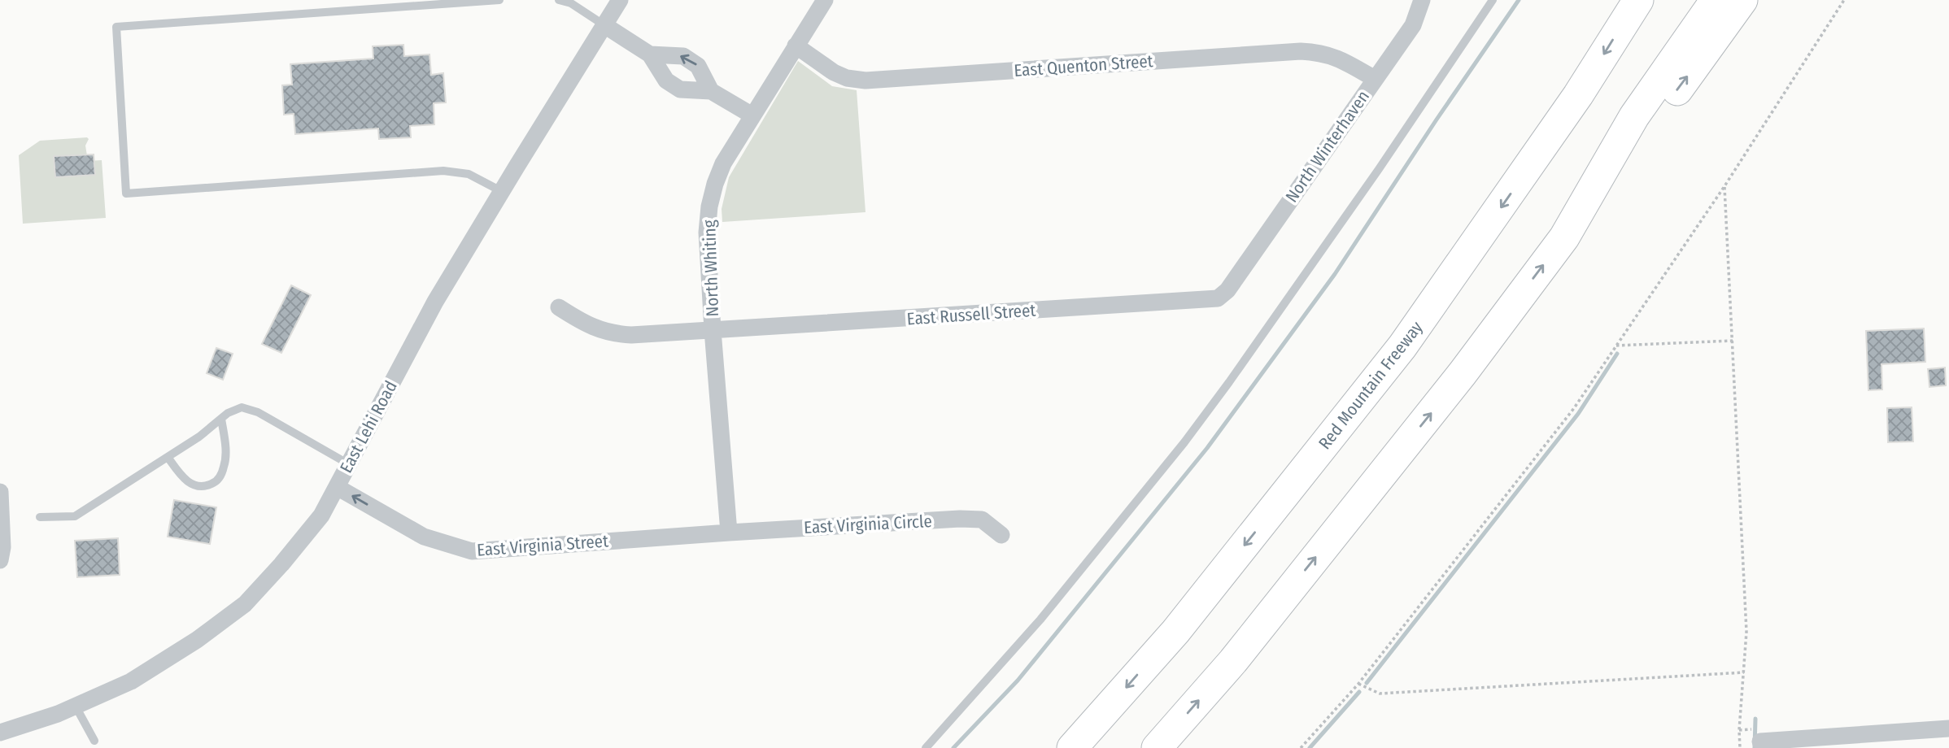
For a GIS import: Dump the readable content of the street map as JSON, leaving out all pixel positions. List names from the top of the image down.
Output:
{
  "streets": {
    "highway": ["Red Mountain Freeway"],
    "street": [
      "East Quenton Street",
      "North Winterhaven",
      "North Whiting",
      "East Russell Street",
      "East Lehi Road",
      "East Virginia Circle",
      "East Virginia Street"
    ]
  },
  "crossings": [
    ["East Quenton Street", "North Winterhaven"],
    ["East Quenton Street", "North Whiting"],
    ["North Winterhaven", "East Russell Street"],
    ["North Whiting", "East Russell Street"],
    ["North Whiting", "East Virginia Circle"],
    ["North Whiting", "East Virginia Street"],
    ["East Lehi Road", "East Virginia Street"],
    ["East Virginia Circle", "East Virginia Street"]
  ],
  "one_way": ["East Virginia Street"]
}
